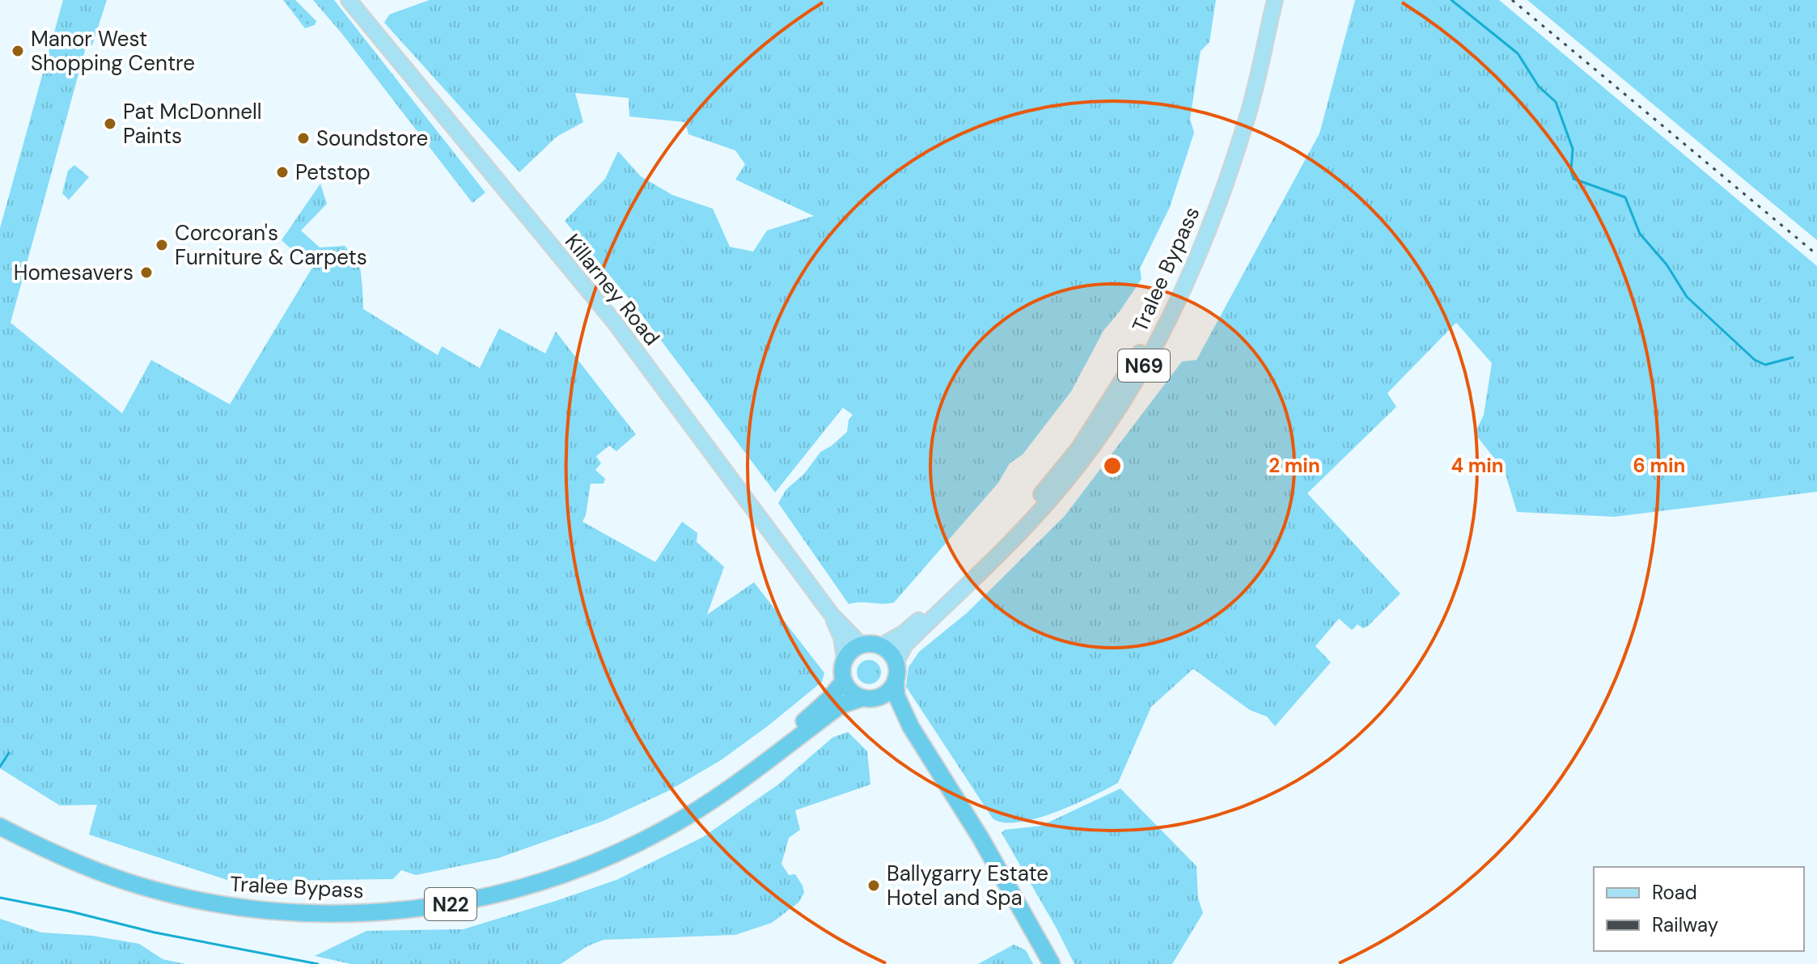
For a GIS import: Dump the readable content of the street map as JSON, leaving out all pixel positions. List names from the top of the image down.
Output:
{
  "streets": {
    "highway": ["Tralee Bypass", "N22"],
    "main road": ["Killarney Road", "N69"]
  },
  "crossings": [
    ["Tralee Bypass", "Killarney Road"],
    ["Tralee Bypass", "N22"],
    ["Killarney Road", "N22"]
  ],
  "places": [
    "Manor West Shopping Centre",
    "Pat McDonnell Paints",
    "Soundstore",
    "Petstop",
    "Corcoran's Furniture & Carpets",
    "Homesavers",
    "Ballygarry Estate Hotel and Spa"
  ],
  "legend": ["Road", "Railway"],
  "rings": ["2 min", "4 min", "6 min"]
}
